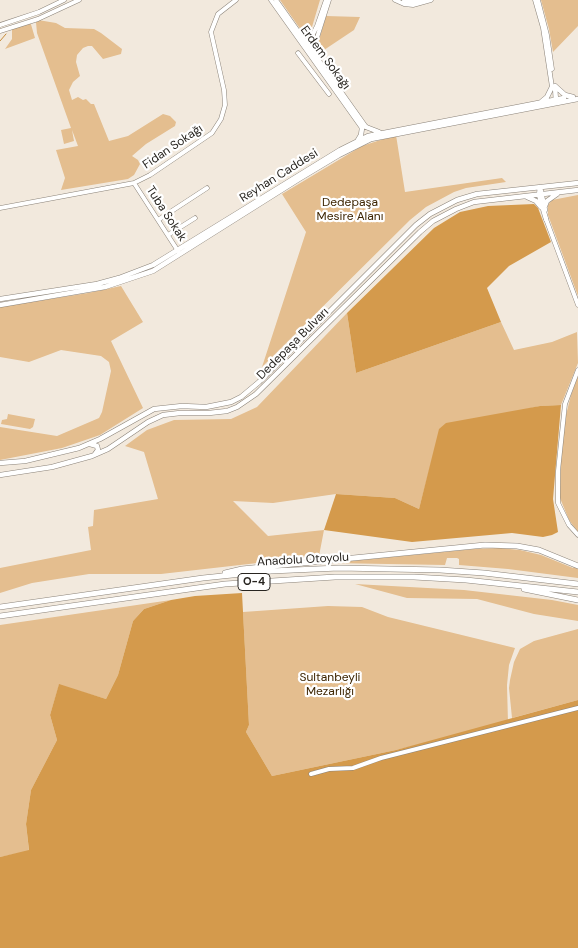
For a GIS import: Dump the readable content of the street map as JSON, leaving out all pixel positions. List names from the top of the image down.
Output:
{
  "streets": {
    "highway": ["Anadolu Otoyolu", "O-4"],
    "main road": ["Reyhan Caddesi", "Dedepaşa Bulvarı"],
    "street": ["Erdem Sokağı", "Fidan Sokağı", "Tuba Sokak"]
  },
  "crossings": [
    ["Fidan Sokağı", "Tuba Sokak"],
    ["Reyhan Caddesi", "Tuba Sokak"]
  ],
  "parks": ["Dedepaşa Mesire Alanı", "Sultanbeyli Mezarlığı"]
}
